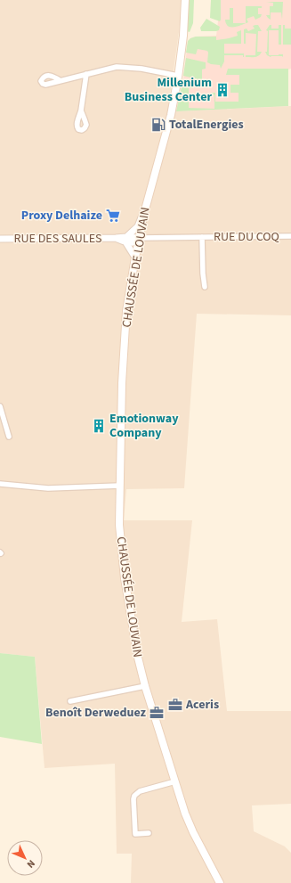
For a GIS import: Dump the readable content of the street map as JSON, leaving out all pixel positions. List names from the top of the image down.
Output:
{
  "streets": {
    "main road": ["CHAUSSÉE DE LOUVAIN"],
    "street": ["RUE DU COQ", "RUE DES SAULES"]
  },
  "crossings": [
    ["RUE DU COQ", "RUE DES SAULES"],
    ["RUE DU COQ", "CHAUSSÉE DE LOUVAIN"],
    ["RUE DES SAULES", "CHAUSSÉE DE LOUVAIN"]
  ],
  "places": {
    "building": ["Millenium Business Center", "Emotionway Company"],
    "fuel station": ["TotalEnergies"],
    "supermarket": ["Proxy Delhaize"],
    "office": ["Aceris", "Benoît Derweduez"]
  },
  "north": "bottom right"
}
